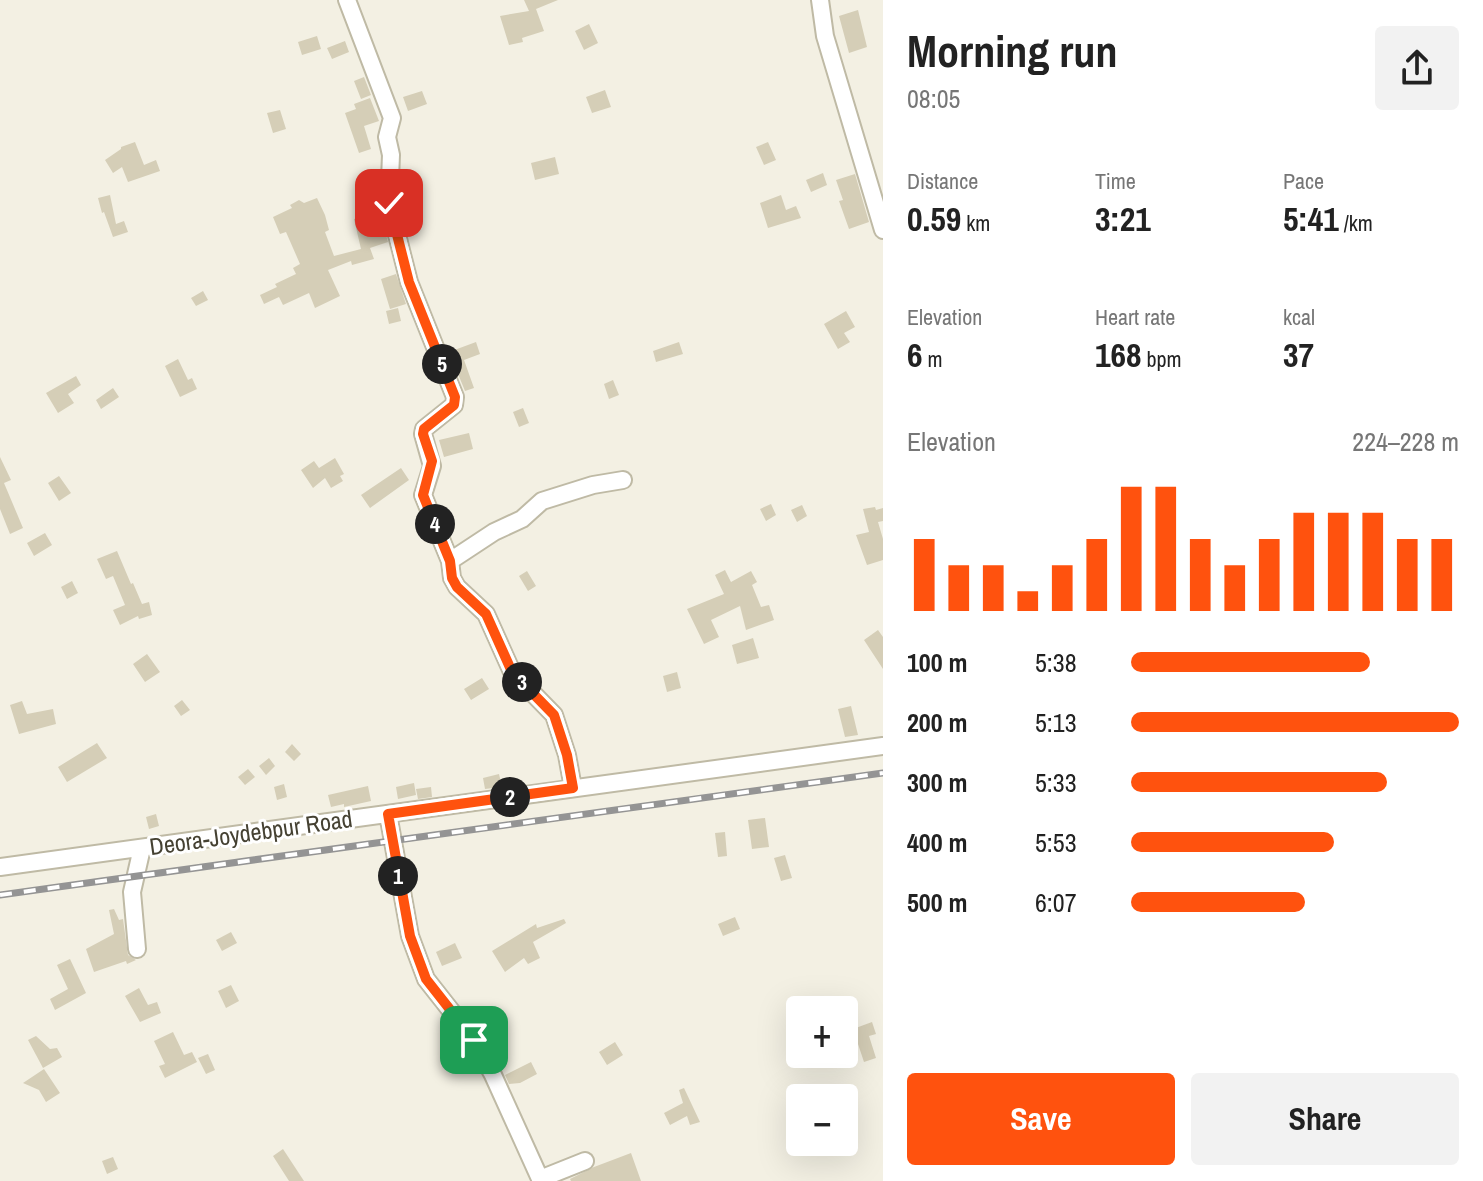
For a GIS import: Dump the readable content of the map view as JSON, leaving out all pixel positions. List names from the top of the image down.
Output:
{
  "streets": {
    "street": ["Deora-Joydebpur Road"]
  },
  "page": {
    "heading": ["Morning run", "08:05"],
    "stats": [
      ["Distance", "0.59 km"],
      ["Time", "3:21"],
      ["Pace", "5:41 /km"],
      ["Elevation", "6 m"],
      ["Heart rate", "168 bpm"],
      ["kcal", "37"]
    ],
    "pins": [
      "5",
      "4",
      "3",
      "2",
      "1"
    ],
    "chart": ["Elevation", "224–228 m"],
    "list": [
      {
        "name": "100 m",
        "note": "5:38"
      },
      {
        "name": "200 m",
        "note": "5:13"
      },
      {
        "name": "300 m",
        "note": "5:33"
      },
      {
        "name": "400 m",
        "note": "5:53"
      },
      {
        "name": "500 m",
        "note": "6:07"
      }
    ],
    "map_buttons": ["+", "−"],
    "buttons": ["Save", "Share"]
  }
}
